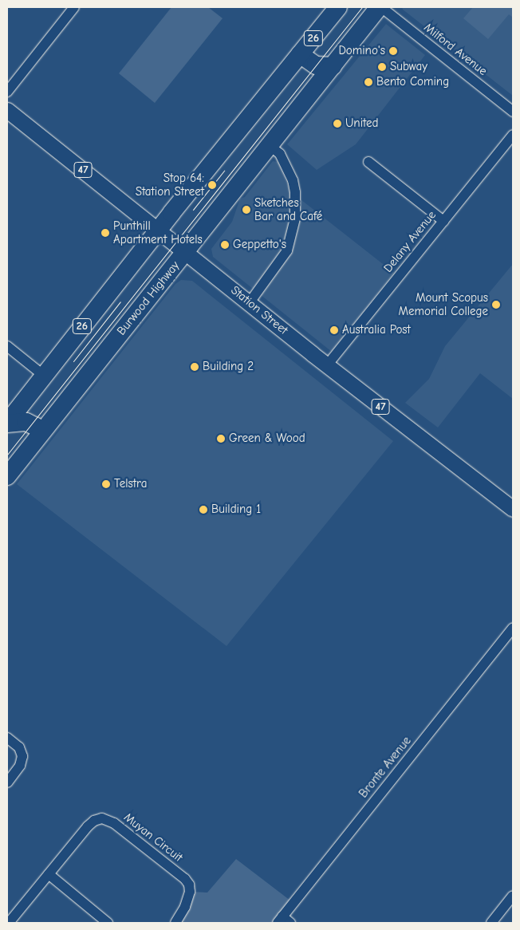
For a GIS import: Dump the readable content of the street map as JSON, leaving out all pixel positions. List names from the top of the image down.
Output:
{
  "streets": {
    "highway": ["26", "Burwood Highway"],
    "main road": ["47", "Station Street"],
    "street": [
      "Milford Avenue",
      "Delany Avenue",
      "Bronte Avenue",
      "Muyan Circuit"
    ]
  },
  "crossings": [
    ["26", "Station Street"],
    ["Milford Avenue", "Burwood Highway"],
    ["Delany Avenue", "Station Street"],
    ["Burwood Highway", "Station Street"]
  ],
  "places": [
    "Domino's",
    "Subway",
    "Bento Coming",
    "United",
    "Stop 64: Station Street",
    "Sketches Bar and Café",
    "Punthill Apartment Hotels",
    "Geppetto's",
    "Mount Scopus Memorial College",
    "Australia Post",
    "Building 2",
    "Green & Wood",
    "Telstra",
    "Building 1"
  ]
}
